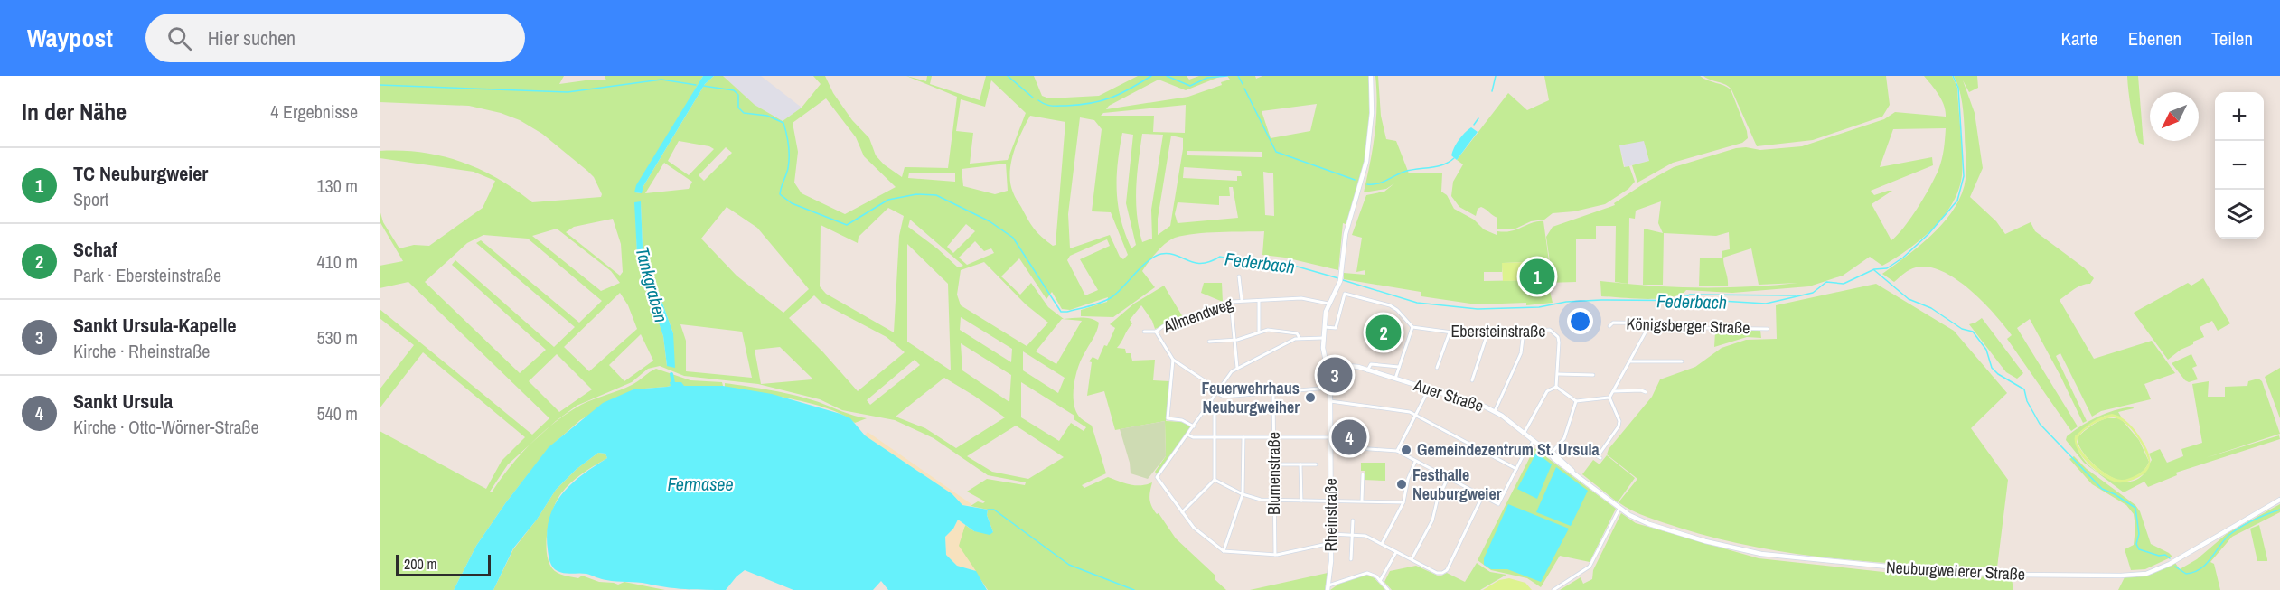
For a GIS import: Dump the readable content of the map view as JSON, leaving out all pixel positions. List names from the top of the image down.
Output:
{
  "streets": {
    "main road": ["Auer Straße", "Rheinstraße", "Neuburgweierer Straße"],
    "street": [
      "Allmendweg",
      "Königsberger Straße",
      "Ebersteinstraße",
      "Blumenstraße"
    ]
  },
  "crossings": [
    ["Allmendweg", "Rheinstraße"],
    ["Auer Straße", "Rheinstraße"],
    ["Auer Straße", "Neuburgweierer Straße"]
  ],
  "water": ["Federbach", "Tankgraben", "Fermasee"],
  "places": ["Feuerwehrhaus Neuburgweiher", "Gemeindezentrum St. Ursula", "Festhalle Neuburgweier"],
  "scale_bar": "200 m",
  "north": "bottom left",
  "page": {
    "header": "Waypost",
    "search": "Hier suchen",
    "nav": ["Karte", "Ebenen", "Teilen"],
    "heading": ["In der Nähe", "4 Ergebnisse"],
    "map_buttons": ["+", "−"],
    "list": [
      {
        "mark": "1",
        "name": "TC Neuburgweier",
        "note": "Sport",
        "value": "130 m"
      },
      {
        "mark": "2",
        "name": "Schaf",
        "note": "Park · Ebersteinstraße",
        "value": "410 m"
      },
      {
        "mark": "3",
        "name": "Sankt Ursula-Kapelle",
        "note": "Kirche · Rheinstraße",
        "value": "530 m"
      },
      {
        "mark": "4",
        "name": "Sankt Ursula",
        "note": "Kirche · Otto-Wörner-Straße",
        "value": "540 m"
      }
    ],
    "pins": [
      "1",
      "2",
      "3",
      "4"
    ],
    "scale": "200 m"
  }
}
